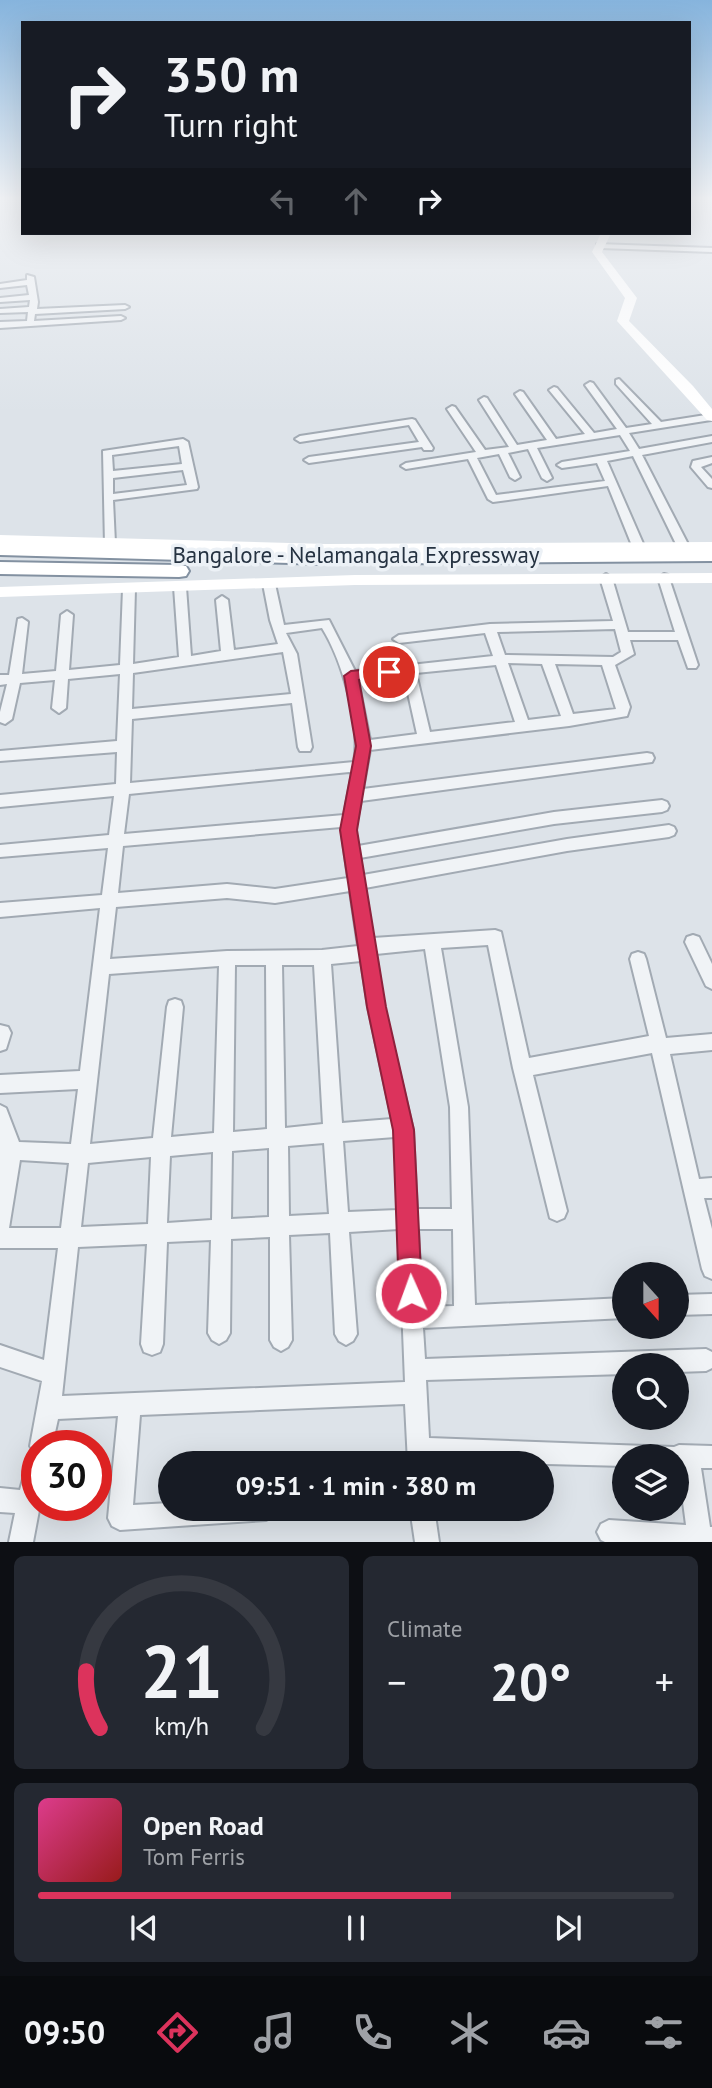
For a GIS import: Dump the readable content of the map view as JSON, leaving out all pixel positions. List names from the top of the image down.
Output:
{
  "streets": {
    "highway": ["Bangalore - Nelamangala Expressway"]
  },
  "north": "bottom",
  "page": {
    "turn": ["350 m", "Turn right"],
    "limit": "30",
    "trip": "09:51 · 1 min · 380 m",
    "tile": "Climate",
    "heat": ["−", "20°", "+"],
    "song": ["Open Road", "Tom Ferris"],
    "tabs": "09:50",
    "gauge": ["21", "km/h"]
  }
}
